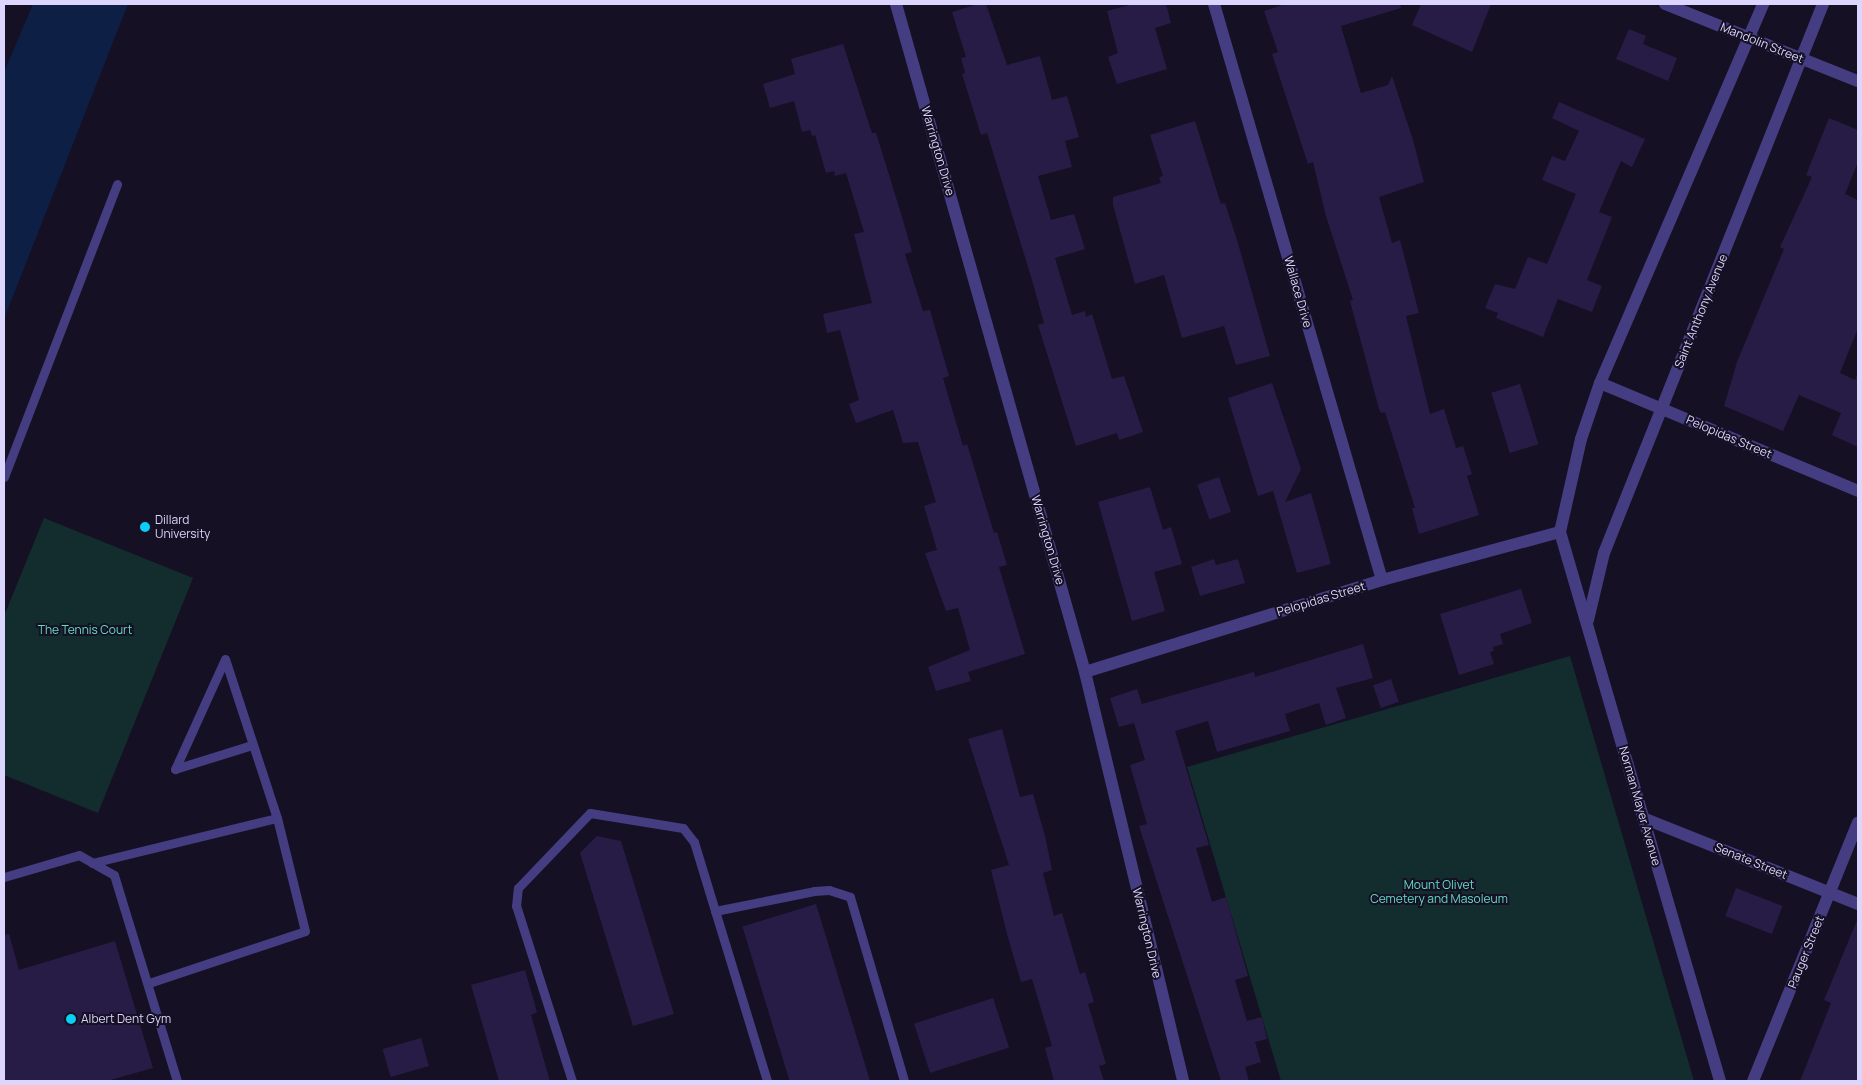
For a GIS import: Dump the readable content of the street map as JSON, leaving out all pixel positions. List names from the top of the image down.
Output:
{
  "streets": {
    "street": [
      "Mandolin Street",
      "Warrington Drive",
      "Wallace Drive",
      "Saint Anthony Avenue",
      "Pelopidas Street",
      "Norman Mayer Avenue",
      "Senate Street",
      "Pauger Street"
    ]
  },
  "crossings": [
    ["Mandolin Street", "Saint Anthony Avenue"],
    ["Warrington Drive", "Pelopidas Street"],
    ["Wallace Drive", "Pelopidas Street"],
    ["Saint Anthony Avenue", "Pelopidas Street"],
    ["Saint Anthony Avenue", "Norman Mayer Avenue"],
    ["Pelopidas Street", "Norman Mayer Avenue"],
    ["Norman Mayer Avenue", "Senate Street"],
    ["Senate Street", "Pauger Street"]
  ],
  "parks": ["The Tennis Court", "Mount Olivet Cemetery and Masoleum"],
  "places": ["Dillard University", "Albert Dent Gym"]
}
